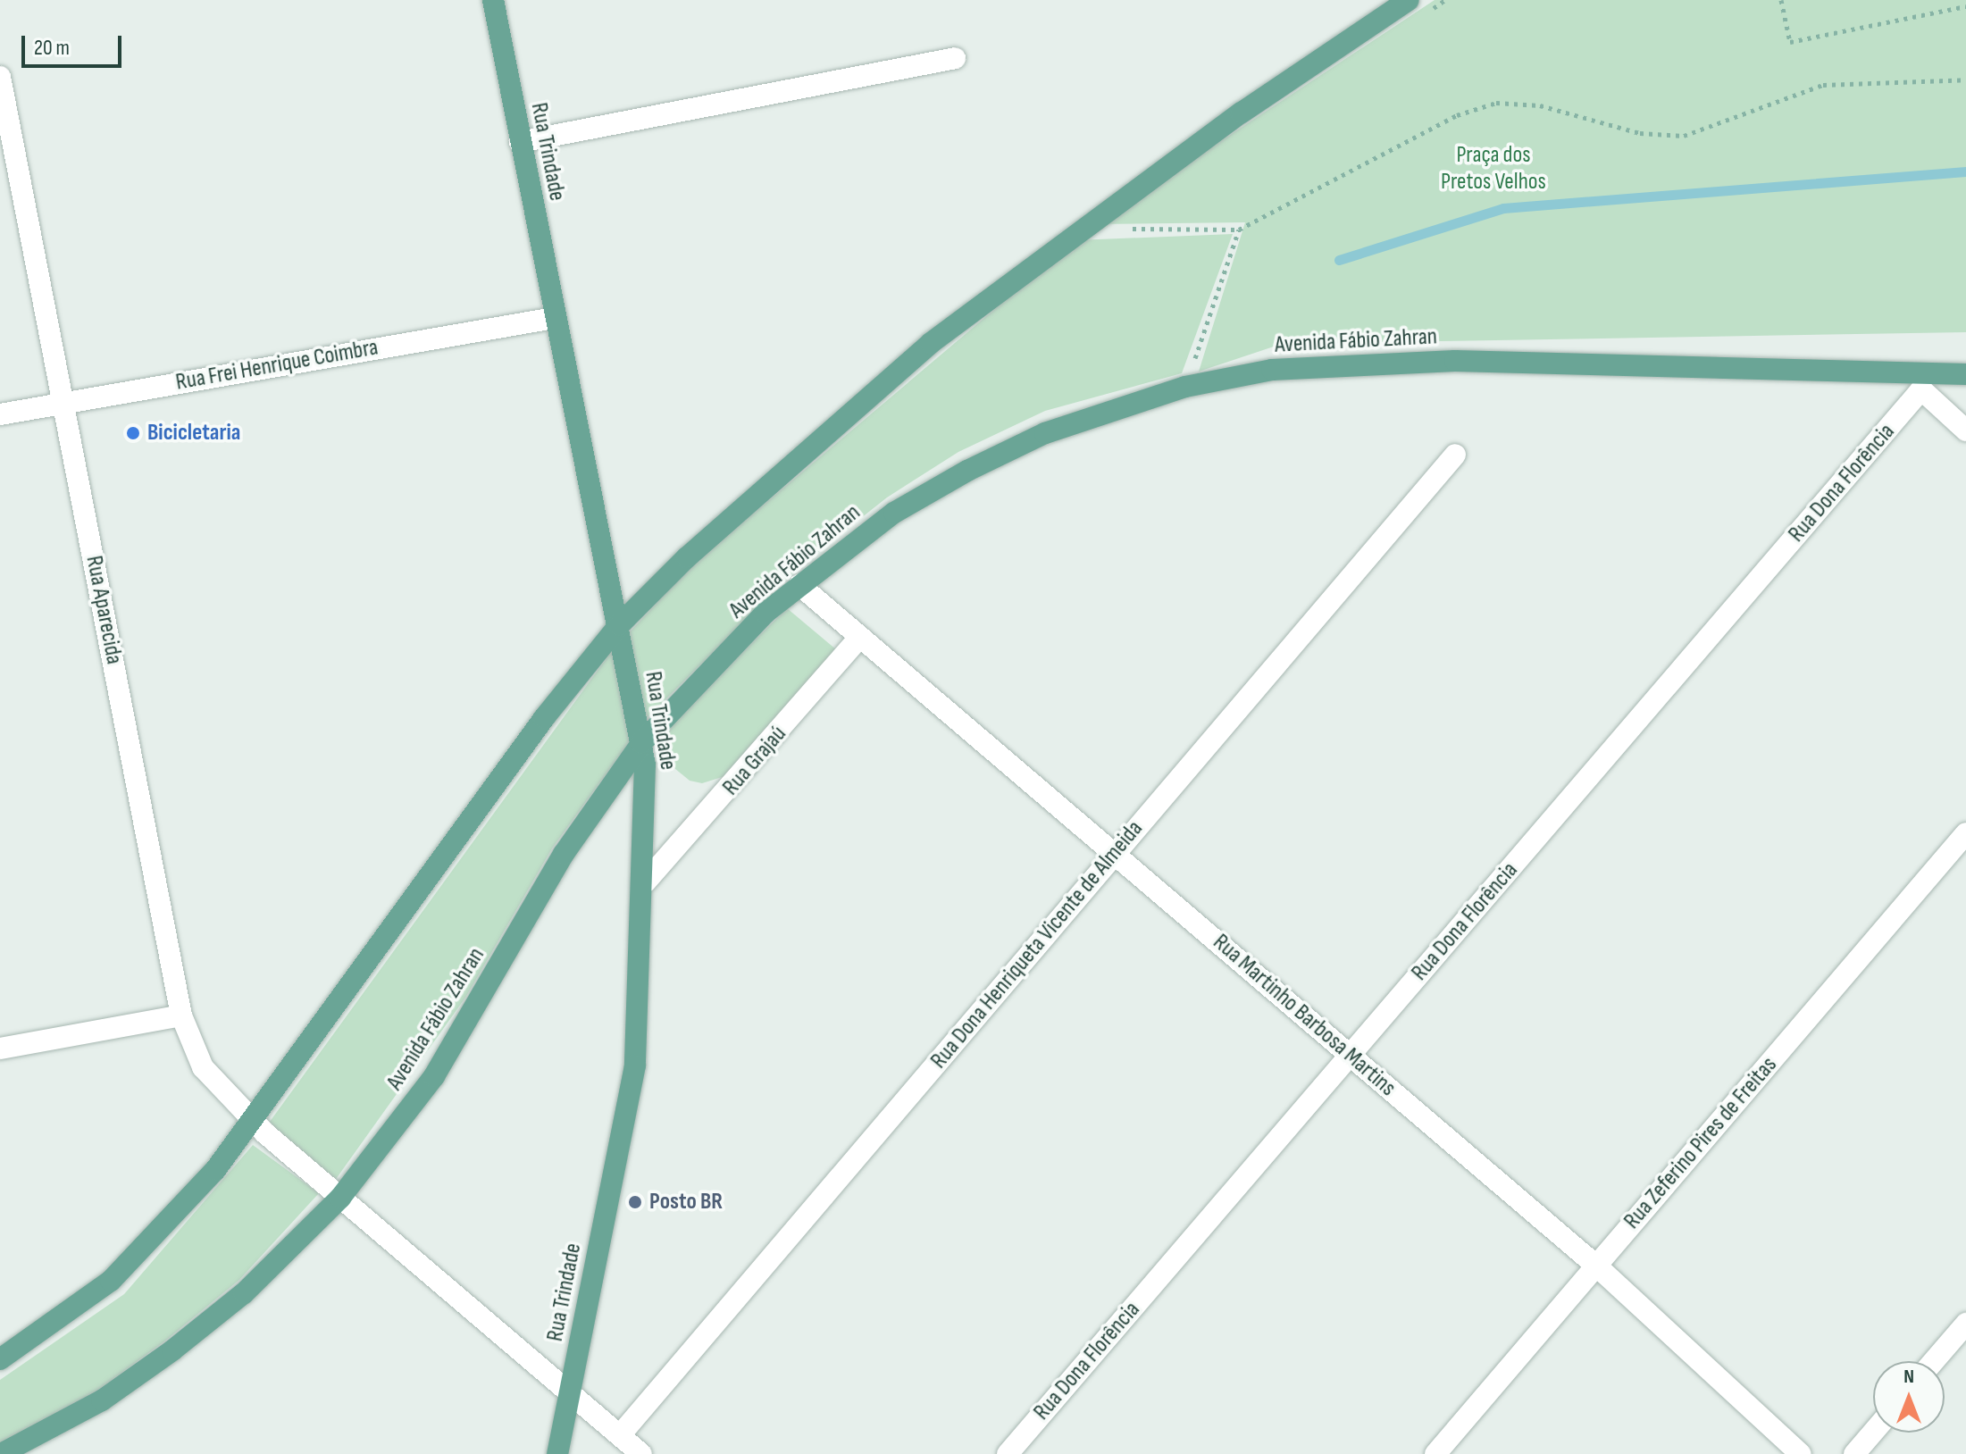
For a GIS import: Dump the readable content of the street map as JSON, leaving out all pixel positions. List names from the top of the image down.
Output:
{
  "streets": {
    "main road": ["Rua Trindade", "Avenida Fábio Zahran"],
    "street": [
      "Rua Frei Henrique Coimbra",
      "Rua Dona Florência",
      "Rua Aparecida",
      "Rua Grajaú",
      "Rua Dona Henriqueta Vicente de Almeida",
      "Rua Martinho Barbosa Martins",
      "Rua Zeferino Pires de Freitas"
    ]
  },
  "crossings": [
    ["Rua Trindade", "Avenida Fábio Zahran"],
    ["Rua Trindade", "Rua Frei Henrique Coimbra"],
    ["Rua Trindade", "Rua Aparecida"],
    ["Rua Trindade", "Rua Grajaú"],
    ["Avenida Fábio Zahran", "Rua Dona Florência"],
    ["Avenida Fábio Zahran", "Rua Aparecida"],
    ["Avenida Fábio Zahran", "Rua Martinho Barbosa Martins"],
    ["Rua Frei Henrique Coimbra", "Rua Aparecida"],
    ["Rua Dona Florência", "Rua Martinho Barbosa Martins"],
    ["Rua Aparecida", "Rua Dona Henriqueta Vicente de Almeida"],
    ["Rua Grajaú", "Rua Martinho Barbosa Martins"],
    ["Rua Dona Henriqueta Vicente de Almeida", "Rua Martinho Barbosa Martins"],
    ["Rua Martinho Barbosa Martins", "Rua Zeferino Pires de Freitas"]
  ],
  "parks": ["Praça dos Pretos Velhos"],
  "places": ["Bicicletaria", "Posto BR"],
  "scale_bar": "20 m",
  "north": "top"
}
